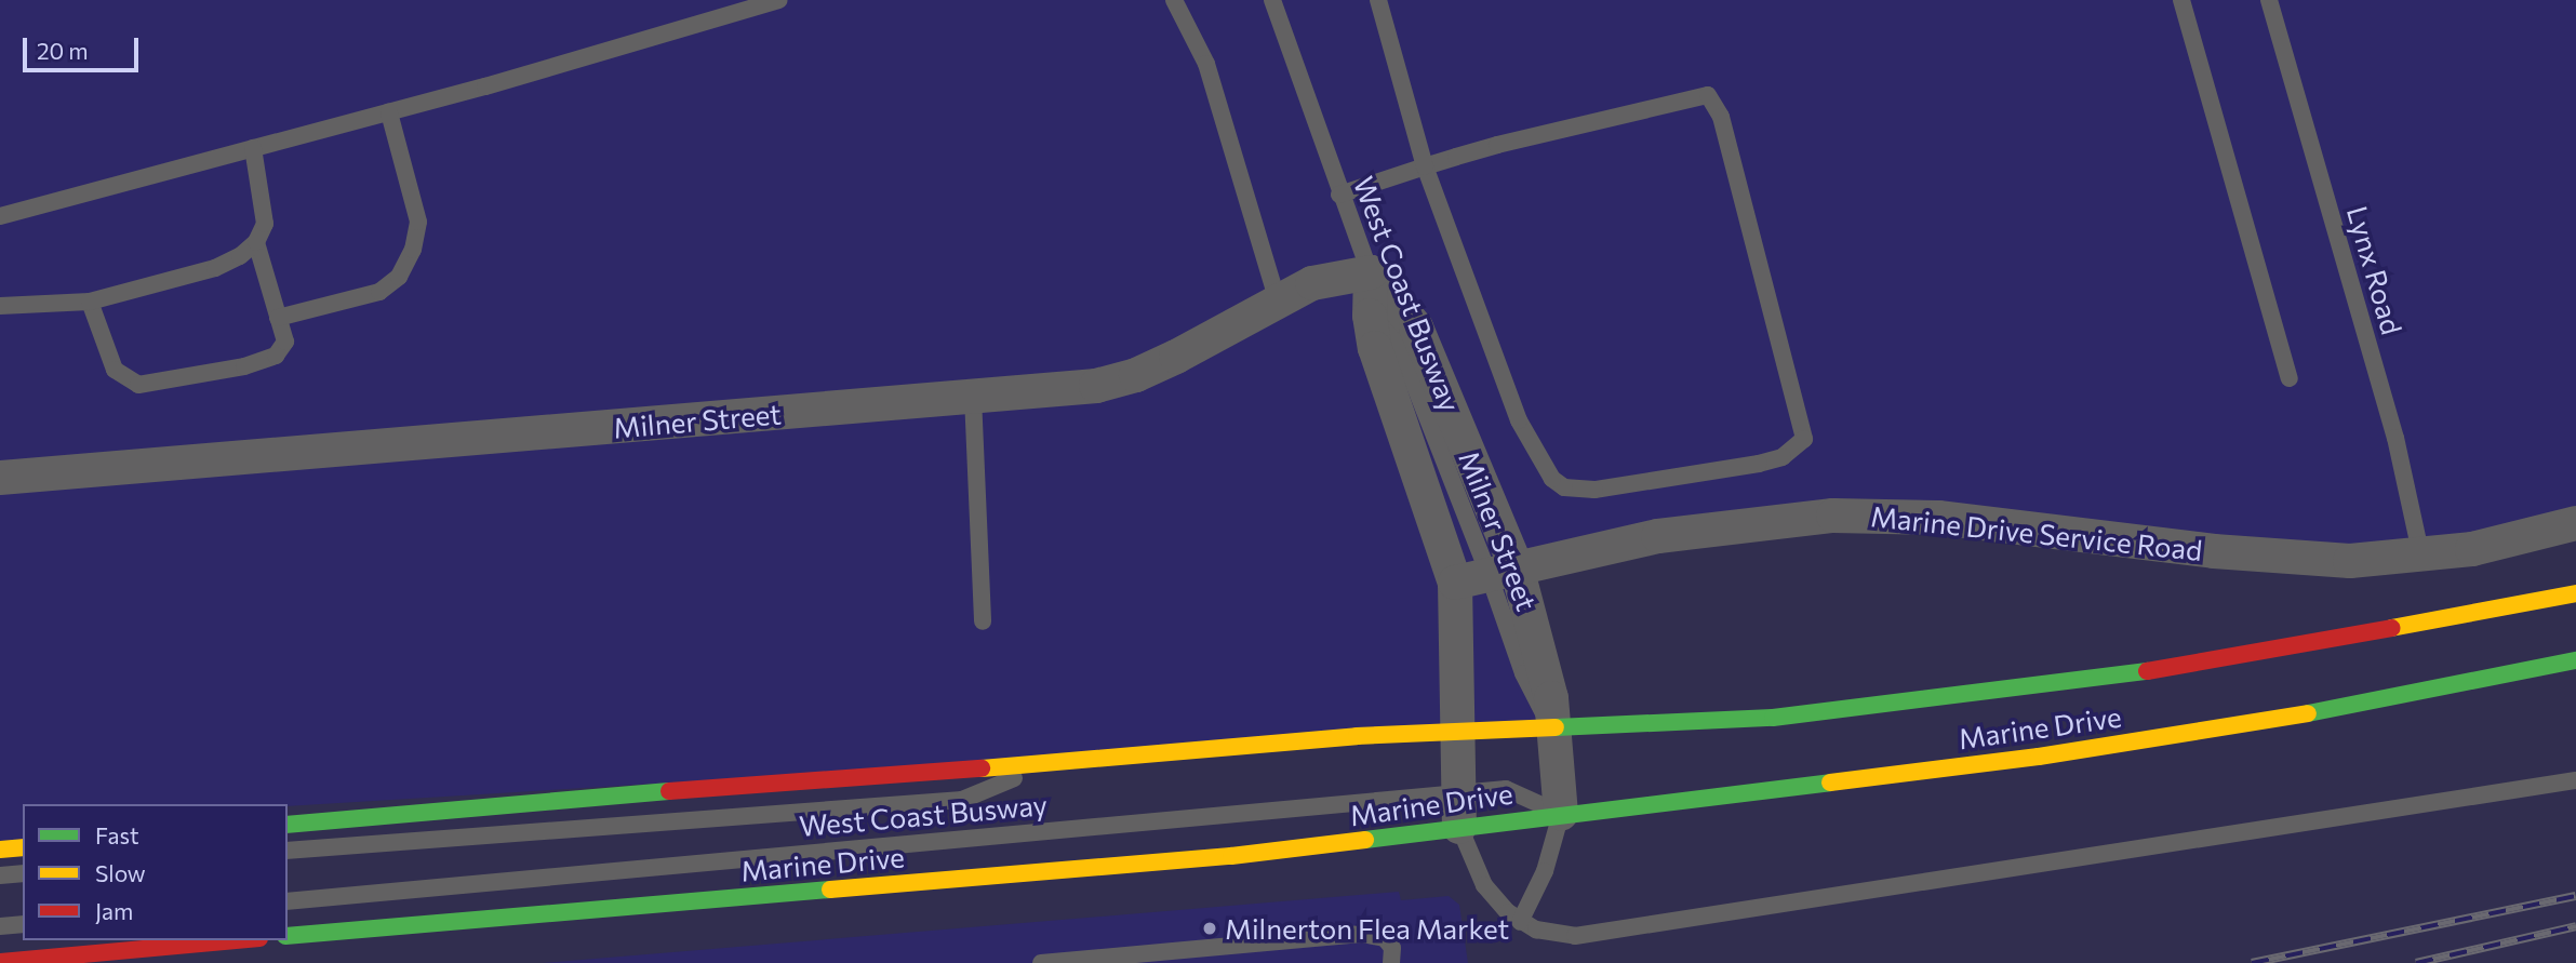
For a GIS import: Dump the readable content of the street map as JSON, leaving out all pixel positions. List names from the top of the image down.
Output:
{
  "streets": {
    "main road": ["Marine Drive"],
    "street": ["Milner Street", "Marine Drive Service Road"],
    "lane": ["Lynx Road", "West Coast Busway"]
  },
  "crossings": [
    ["Lynx Road", "Marine Drive Service Road"],
    ["West Coast Busway", "Milner Street"],
    ["West Coast Busway", "Marine Drive"],
    ["Milner Street", "Marine Drive Service Road"],
    ["Milner Street", "Marine Drive"]
  ],
  "places": ["Milnerton Flea Market"],
  "legend": ["Fast", "Slow", "Jam"],
  "scale_bar": "20 m"
}
